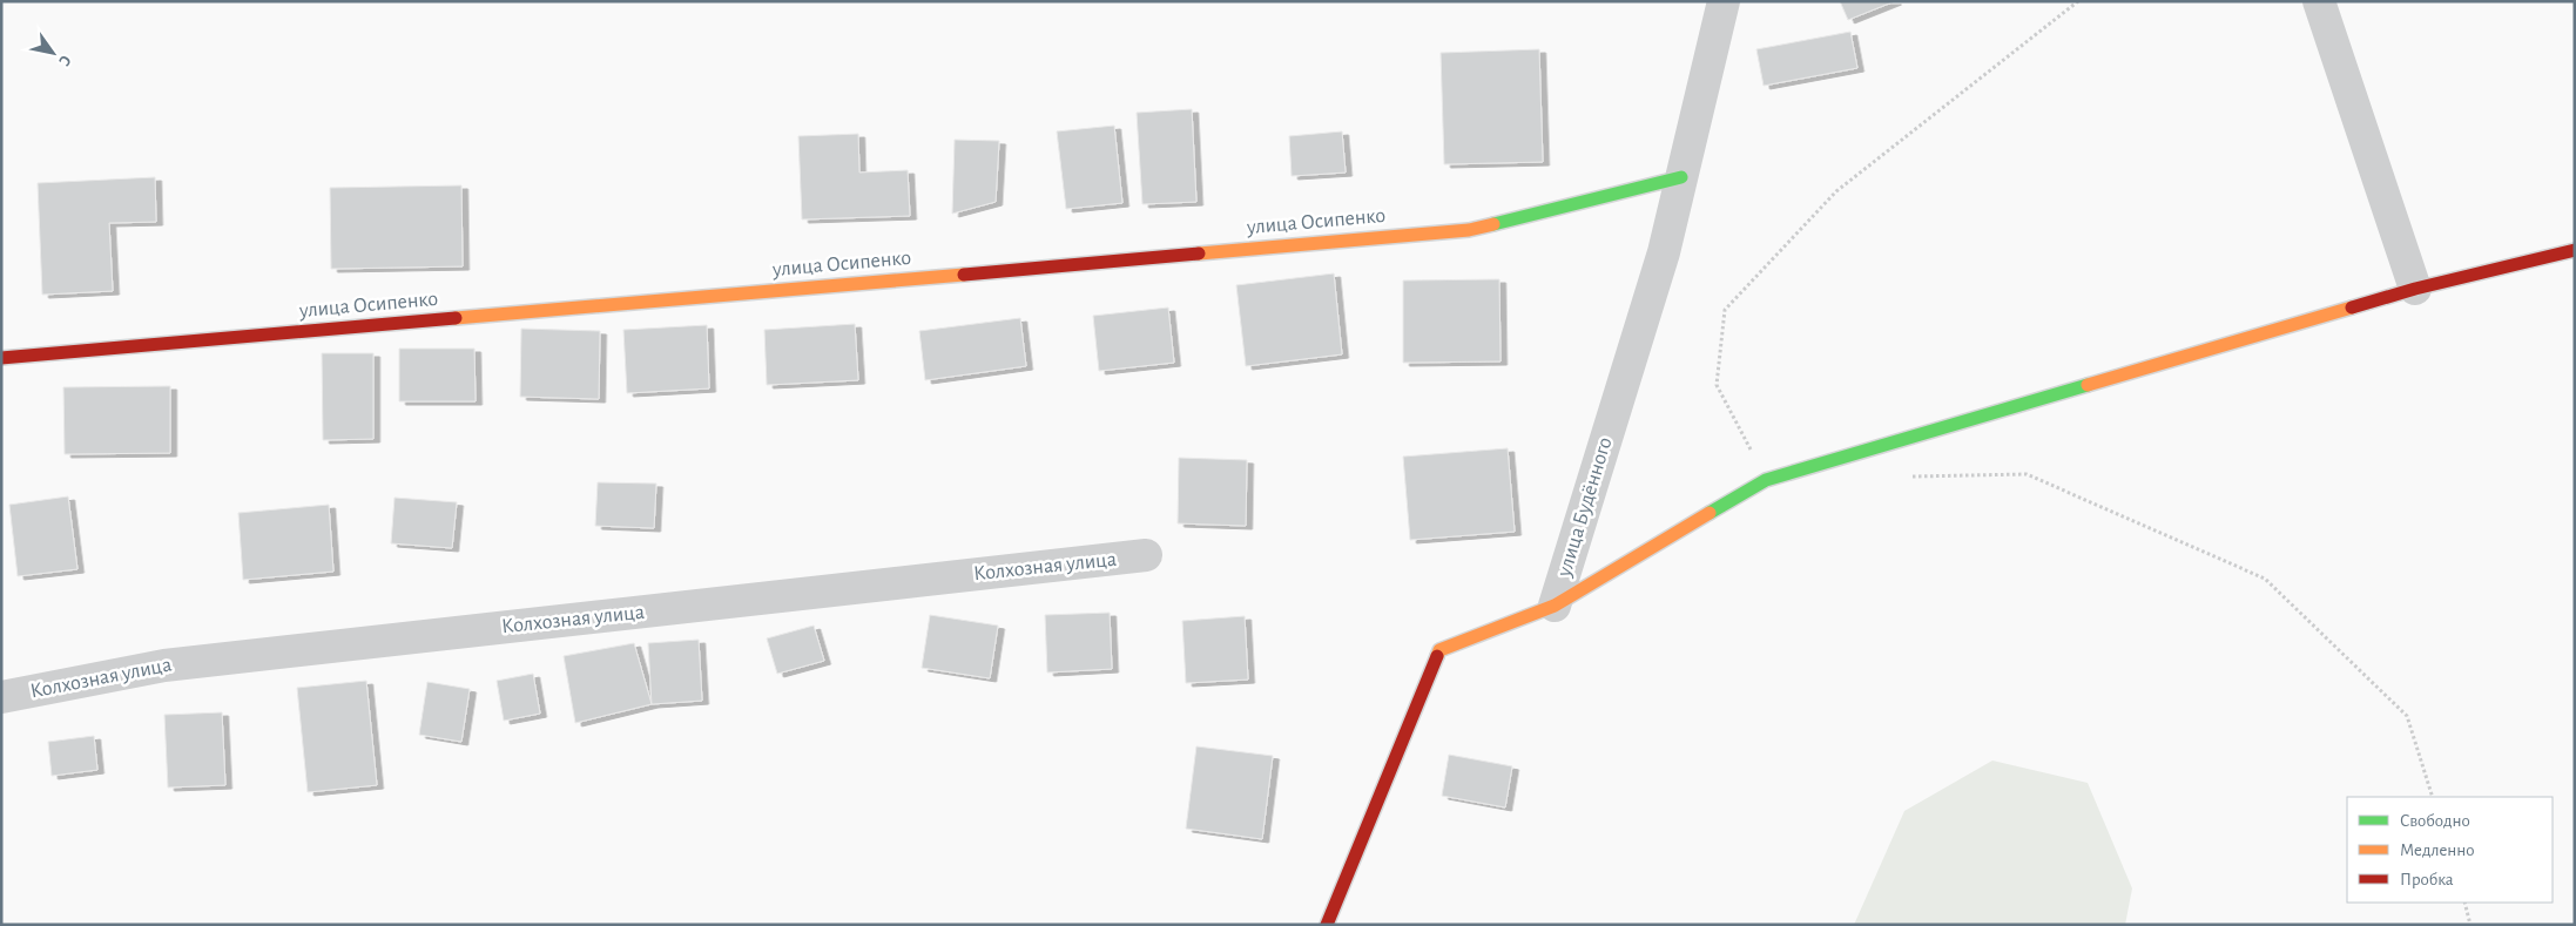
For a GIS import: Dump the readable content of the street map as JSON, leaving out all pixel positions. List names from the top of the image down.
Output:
{
  "streets": {
    "street": ["улица Осипенко", "улица Будённого", "Колхозная улица"]
  },
  "crossings": [
    ["улица Осипенко", "улица Будённого"]
  ],
  "legend": ["Свободно", "Медленно", "Пробка"],
  "north": "bottom right"
}
